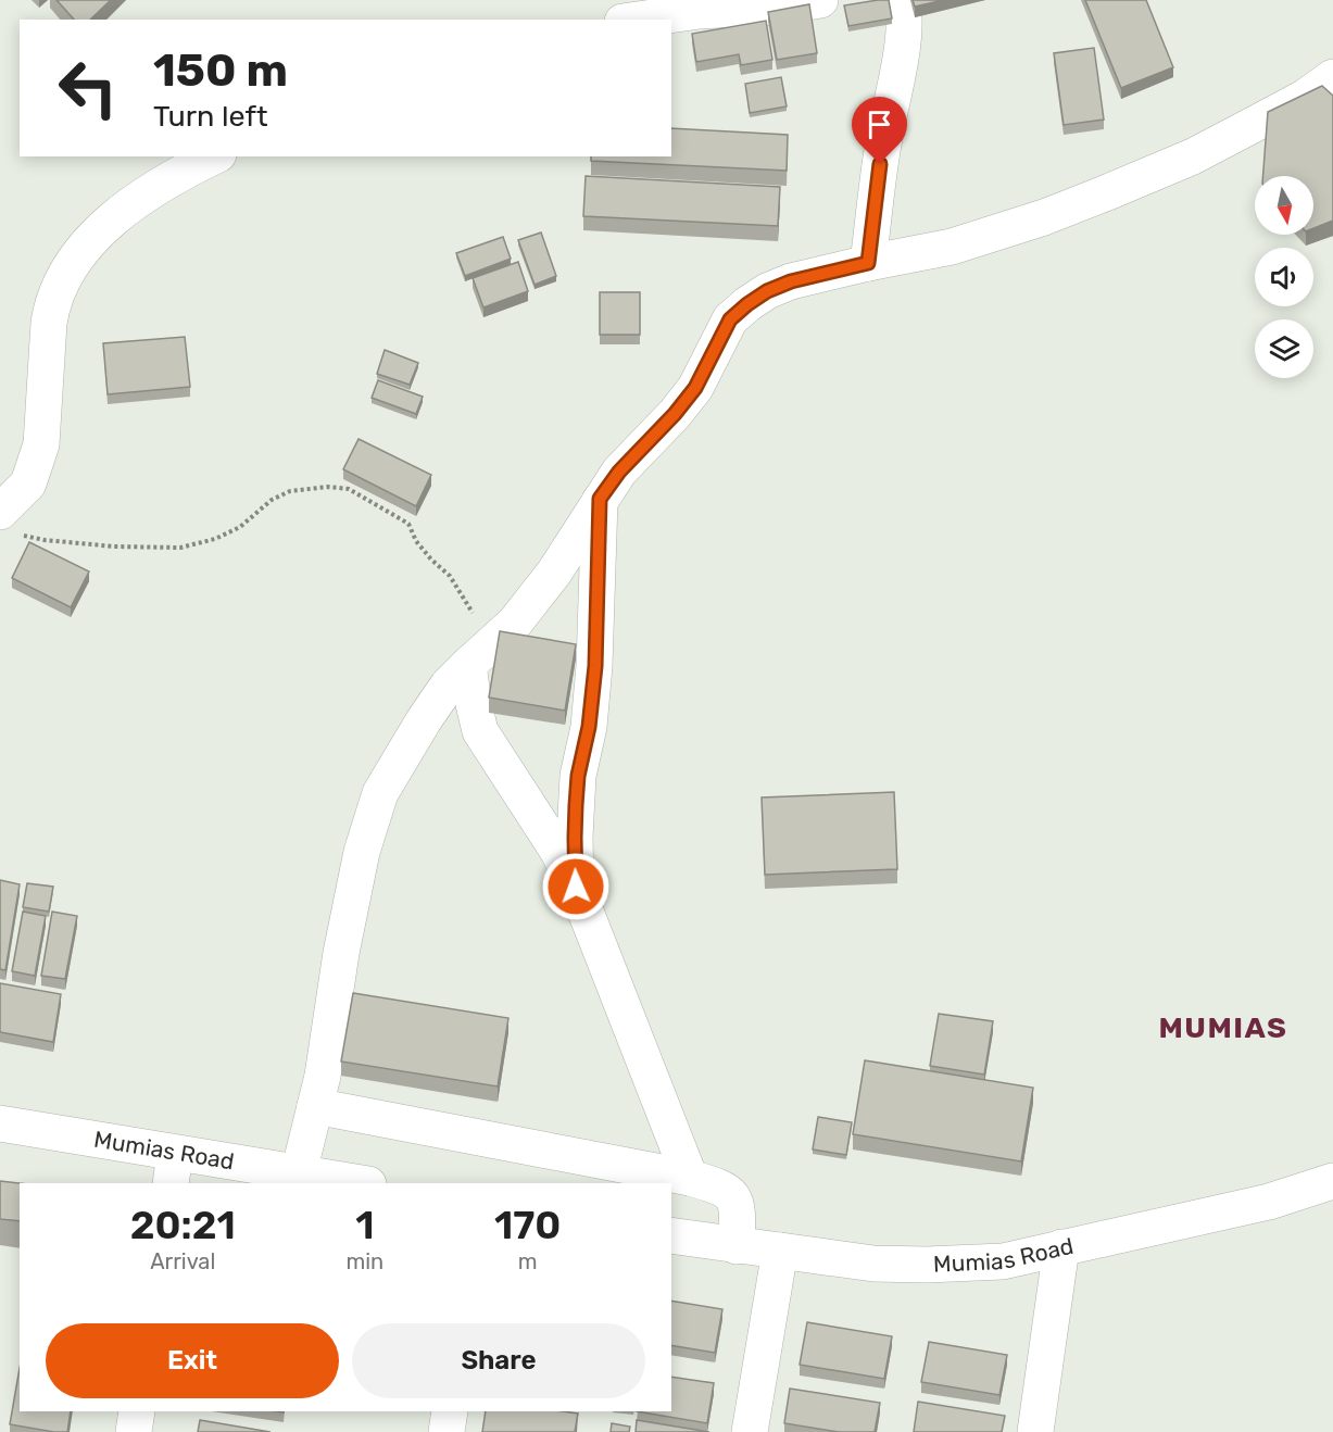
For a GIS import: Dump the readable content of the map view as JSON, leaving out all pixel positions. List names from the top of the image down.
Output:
{
  "streets": {
    "street": ["Mumias Road"]
  },
  "districts": ["MUMIAS"],
  "north": "bottom",
  "page": {
    "turn": ["150 m", "Turn left"],
    "eta": [
      "20:21",
      "Arrival",
      "1",
      "min",
      "170",
      "m"
    ],
    "buttons": ["Exit", "Share"]
  }
}
